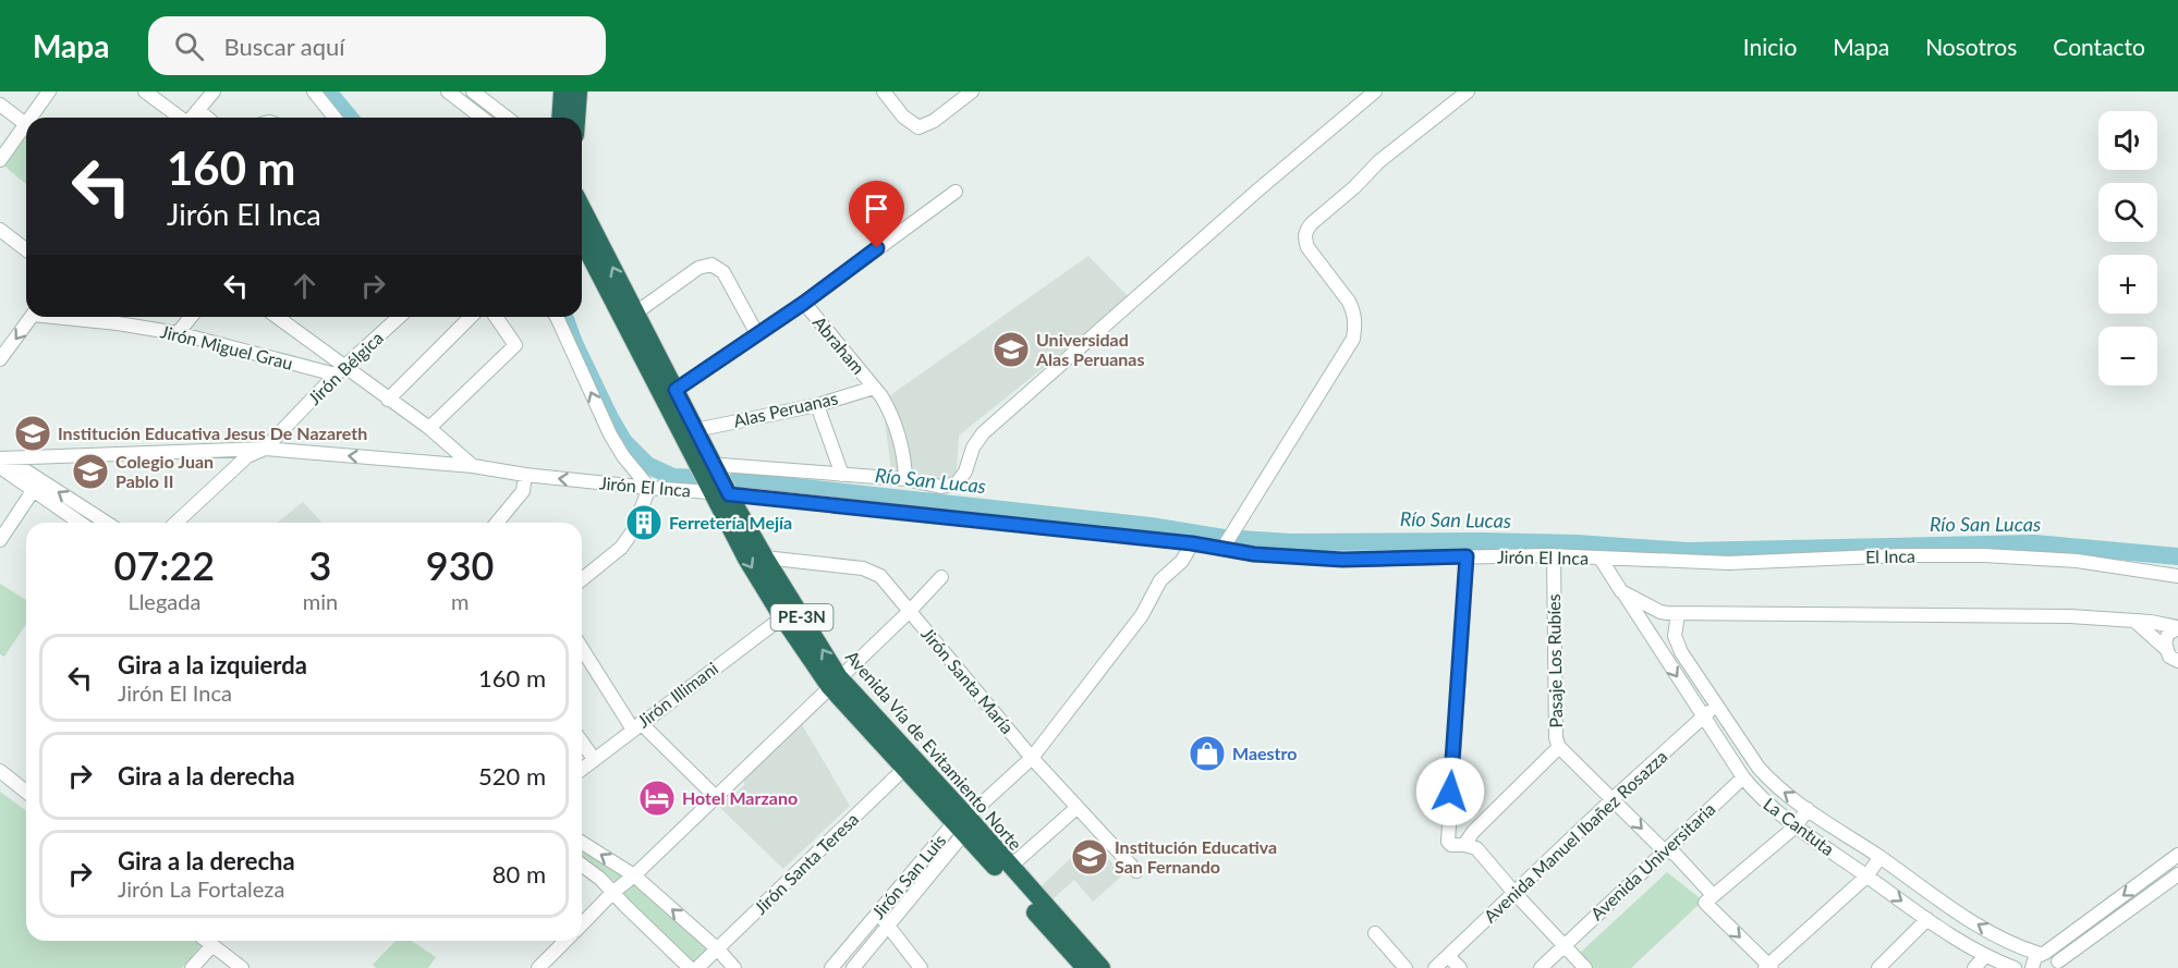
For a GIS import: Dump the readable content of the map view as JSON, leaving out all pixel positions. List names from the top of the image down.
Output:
{
  "streets": {
    "highway": ["PE-3N", "Avenida Vía de Evitamiento Norte"],
    "street": [
      "Abraham",
      "Jirón Miguel Grau",
      "Jirón Bélgica",
      "Alas Peruanas",
      "Jirón El Inca",
      "El Inca",
      "Pasaje Los Rubíes",
      "Jirón Santa María",
      "Jirón Illimani",
      "La Cantuta",
      "Avenida Manuel Ibañez Rosazza",
      "Avenida Universitaria",
      "Jirón Santa Teresa",
      "Jirón San Luis"
    ]
  },
  "crossings": [
    ["Abraham", "Alas Peruanas"],
    ["Jirón Miguel Grau", "Jirón Bélgica"],
    ["Jirón Bélgica", "Jirón El Inca"],
    ["Alas Peruanas", "Avenida Vía de Evitamiento Norte"],
    ["Jirón El Inca", "El Inca"],
    ["Jirón El Inca", "Pasaje Los Rubíes"],
    ["Jirón El Inca", "Avenida Vía de Evitamiento Norte"],
    ["Jirón El Inca", "La Cantuta"],
    ["El Inca", "La Cantuta"],
    ["PE-3N", "Jirón Illimani"],
    ["PE-3N", "Avenida Vía de Evitamiento Norte"],
    ["PE-3N", "Jirón Santa Teresa"],
    ["PE-3N", "Jirón San Luis"],
    ["Pasaje Los Rubíes", "Avenida Manuel Ibañez Rosazza"],
    ["Pasaje Los Rubíes", "Avenida Universitaria"],
    ["Jirón Santa María", "Avenida Vía de Evitamiento Norte"],
    ["Jirón Illimani", "Avenida Vía de Evitamiento Norte"],
    ["Avenida Vía de Evitamiento Norte", "Jirón San Luis"],
    ["La Cantuta", "Avenida Manuel Ibañez Rosazza"],
    ["La Cantuta", "Avenida Universitaria"]
  ],
  "water": ["Río San Lucas"],
  "places": {
    "school or university": [
      "Universidad Alas Peruanas",
      "Institución Educativa Jesus De Nazareth",
      "Colegio Juan Pablo II",
      "Institución Educativa San Fernando"
    ],
    "building": ["Ferretería Mejía"],
    "shop": ["Maestro"],
    "hotel": ["Hotel Marzano"]
  },
  "page": {
    "header": "Mapa",
    "search": "Buscar aquí",
    "nav": [
      "Inicio",
      "Mapa",
      "Nosotros",
      "Contacto"
    ],
    "map_buttons": ["+", "−"],
    "turn": ["160 m", "Jirón El Inca"],
    "eta": [
      "07:22",
      "Llegada",
      "3",
      "min",
      "930",
      "m"
    ],
    "list": [
      {
        "name": "Gira a la izquierda",
        "note": "Jirón El Inca",
        "value": "160 m"
      },
      {
        "name": "Gira a la derecha",
        "value": "520 m"
      },
      {
        "name": "Gira a la derecha",
        "note": "Jirón La Fortaleza",
        "value": "80 m"
      }
    ]
  }
}
